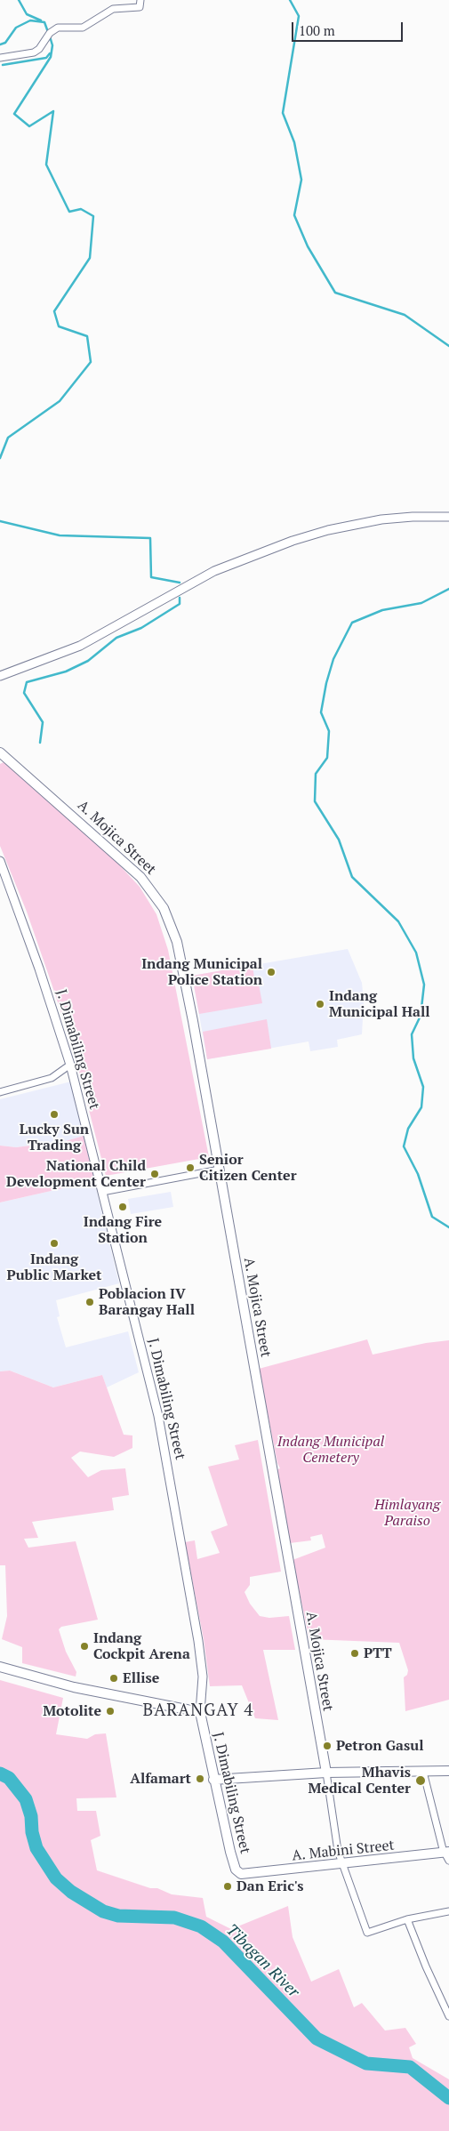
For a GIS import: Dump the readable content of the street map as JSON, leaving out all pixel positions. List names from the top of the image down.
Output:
{
  "streets": {
    "main road": ["A. Mojica Street", "J. Dimabiling Street", "A. Mabini Street"]
  },
  "crossings": [
    ["A. Mojica Street", "A. Mabini Street"],
    ["J. Dimabiling Street", "A. Mabini Street"]
  ],
  "districts": ["BARANGAY 4"],
  "water": ["Tibagan River"],
  "parks": ["Indang Municipal Cemetery", "Himlayang Paraiso"],
  "places": [
    "Indang Municipal Police Station",
    "Indang Municipal Hall",
    "Lucky Sun Trading",
    "Senior Citizen Center",
    "National Child Development Center",
    "Indang Fire Station",
    "Indang Public Market",
    "Poblacion IV Barangay Hall",
    "Indang Cockpit Arena",
    "PTT",
    "Ellise",
    "Motolite",
    "Petron Gasul",
    "Alfamart",
    "Mhavis Medical Center",
    "Dan Eric's"
  ],
  "scale_bar": "100 m"
}
